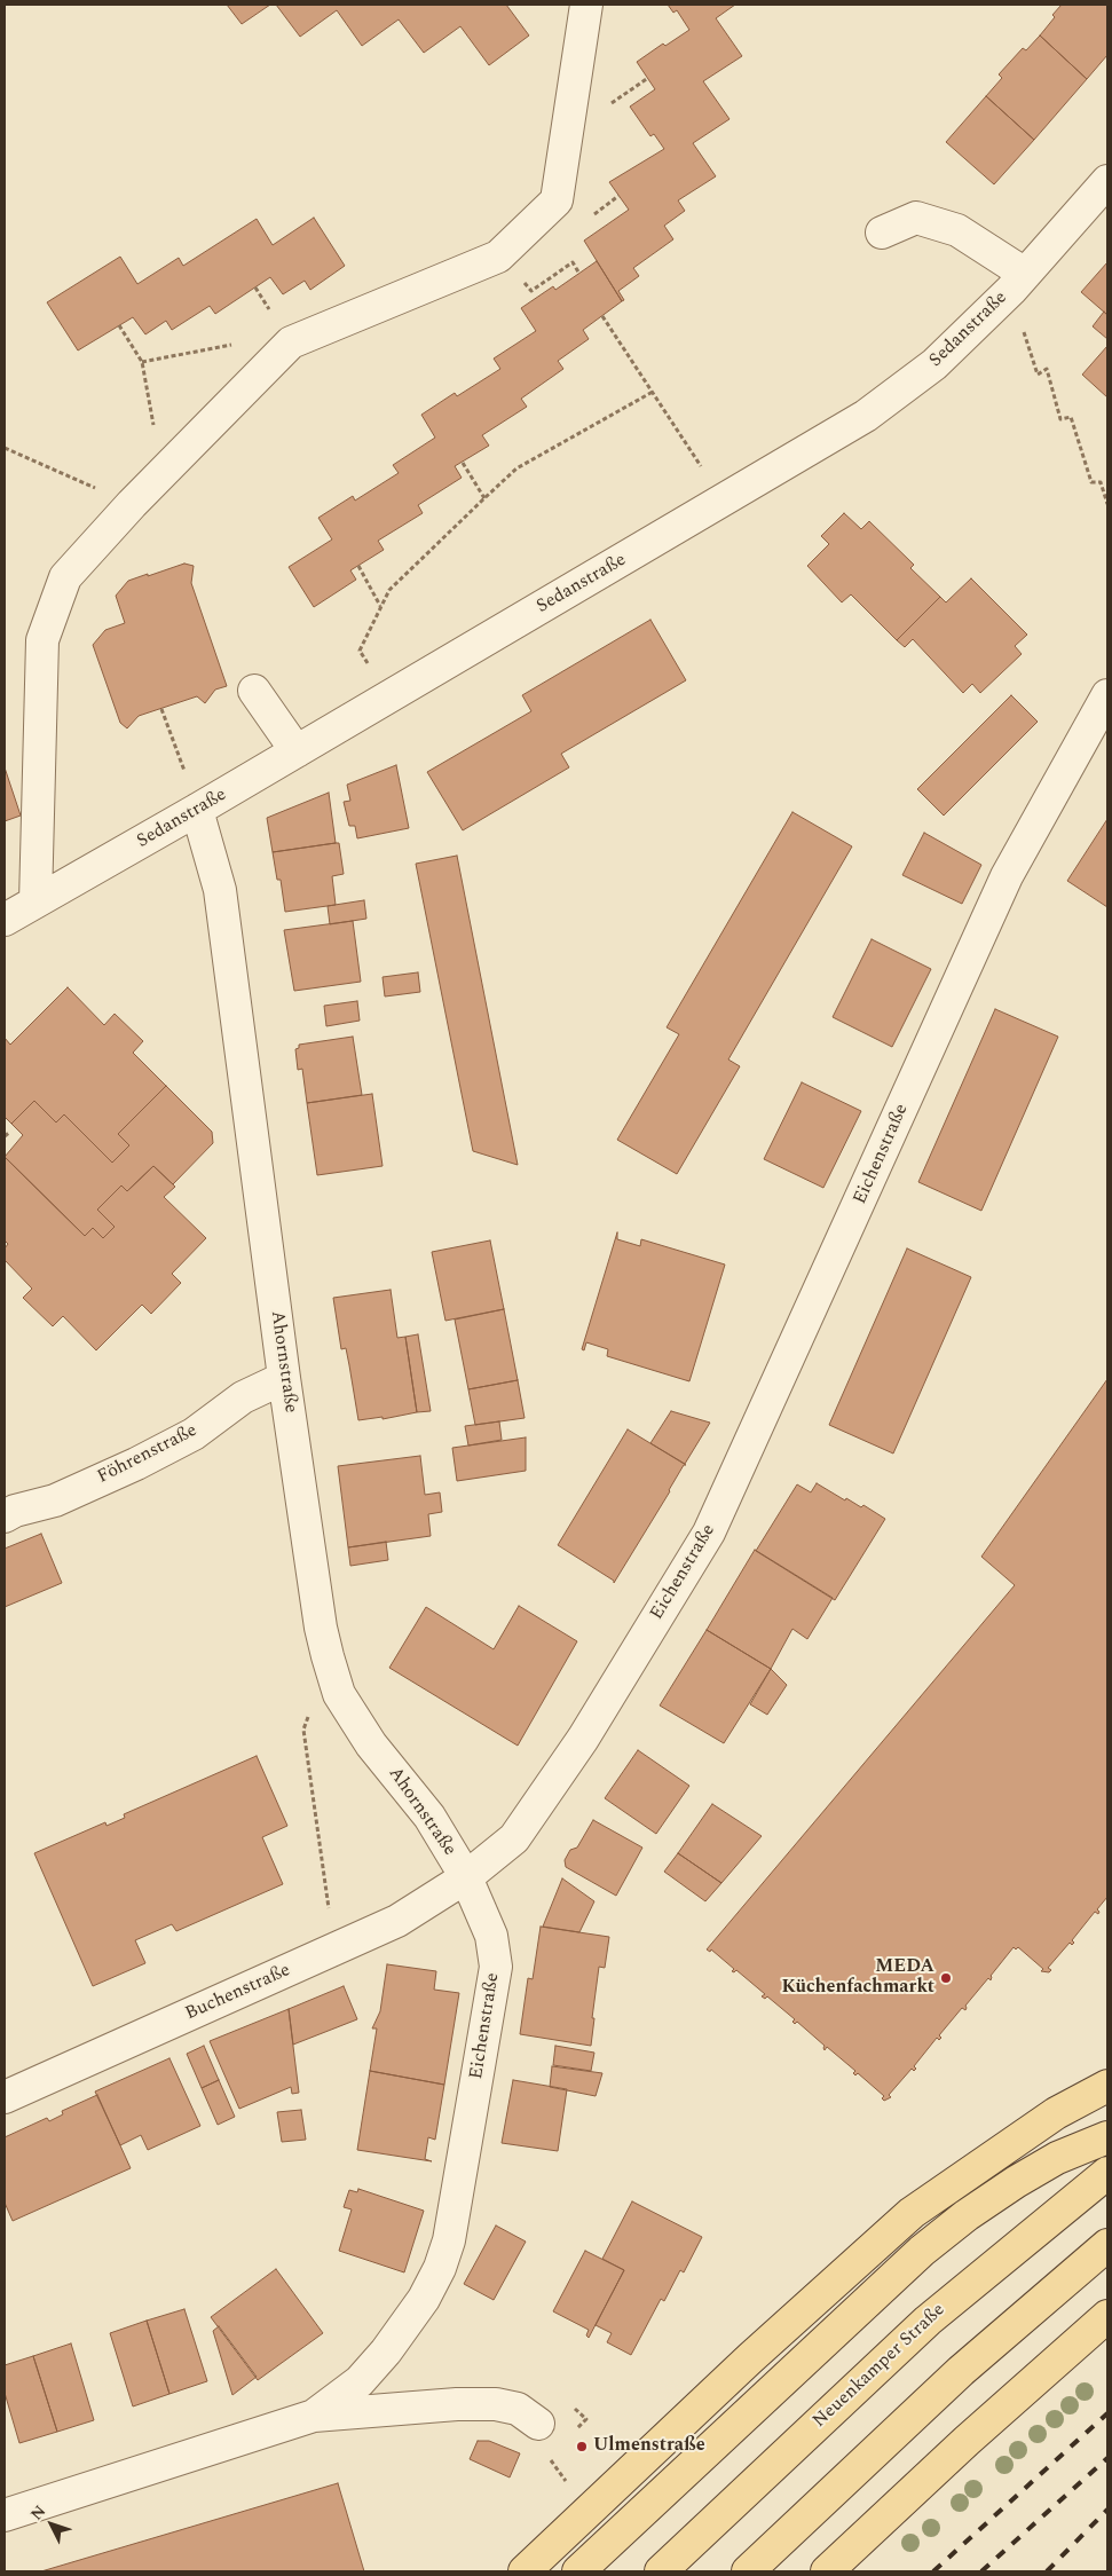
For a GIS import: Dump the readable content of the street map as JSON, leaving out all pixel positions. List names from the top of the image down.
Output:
{
  "streets": {
    "main road": ["Neuenkamper Straße"],
    "street": [
      "Sedanstraße",
      "Eichenstraße",
      "Ahornstraße",
      "Föhrenstraße",
      "Buchenstraße"
    ]
  },
  "crossings": [
    ["Sedanstraße", "Ahornstraße"],
    ["Eichenstraße", "Ahornstraße"],
    ["Eichenstraße", "Buchenstraße"],
    ["Ahornstraße", "Föhrenstraße"],
    ["Ahornstraße", "Buchenstraße"]
  ],
  "places": ["MEDA Küchenfachmarkt", "Ulmenstraße"],
  "north": "top left"
}
